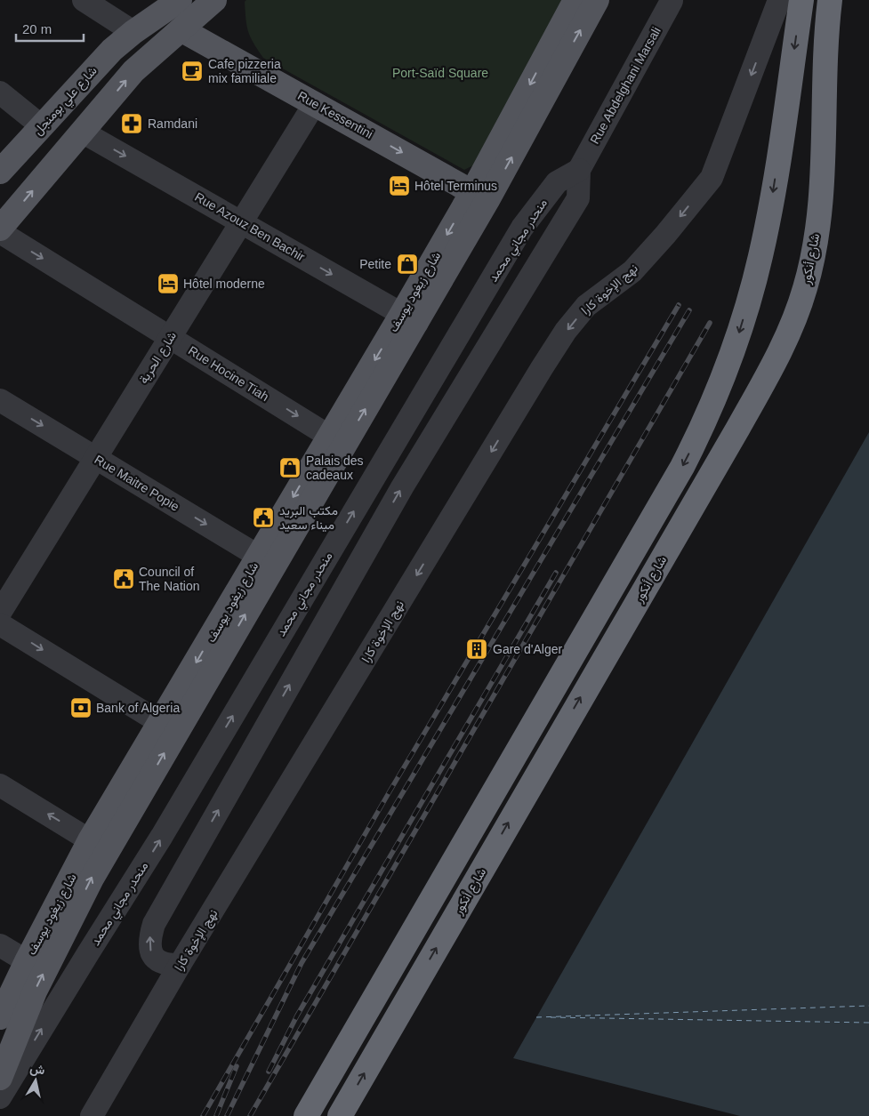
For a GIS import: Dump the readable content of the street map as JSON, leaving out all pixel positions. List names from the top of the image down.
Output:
{
  "streets": {
    "highway": ["شارع أنكور"],
    "main road": ["شارع علي بومنجل", "Rue Kessentini", "شارع زيغود يوسف"],
    "street": [
      "Rue Abdelghani Marsali",
      "Rue Azouz Ben Bachir",
      "منحدر مجاني محمد",
      "نهج الإخوة كارا",
      "شارع الحرية",
      "Rue Hocine Tiah",
      "Rue Maitre Popie"
    ]
  },
  "crossings": [
    ["Rue Abdelghani Marsali", "منحدر مجاني محمد"],
    ["Rue Kessentini", "شارع زيغود يوسف"],
    ["Rue Kessentini", "شارع الحرية"],
    ["Rue Azouz Ben Bachir", "شارع زيغود يوسف"],
    ["Rue Azouz Ben Bachir", "شارع الحرية"],
    ["شارع زيغود يوسف", "Rue Hocine Tiah"],
    ["شارع زيغود يوسف", "Rue Maitre Popie"],
    ["شارع الحرية", "Rue Hocine Tiah"],
    ["شارع الحرية", "Rue Maitre Popie"]
  ],
  "one_way": ["Rue Kessentini", "Rue Azouz Ben Bachir", "Rue Hocine Tiah"],
  "parks": ["Port-Saïd Square"],
  "places": {
    "cafe": ["Cafe pizzeria mix familiale"],
    "pharmacy": ["Ramdani"],
    "hotel": ["Hôtel Terminus", "Hôtel moderne"],
    "shop": ["Petite", "Palais des cadeaux"],
    "public building": ["مكتب البريد ميناء سعيد", "Council of The Nation"],
    "building": ["Gare d'Alger"],
    "bank": ["Bank of Algeria"]
  },
  "scale_bar": "20 m",
  "north": "top"
}
